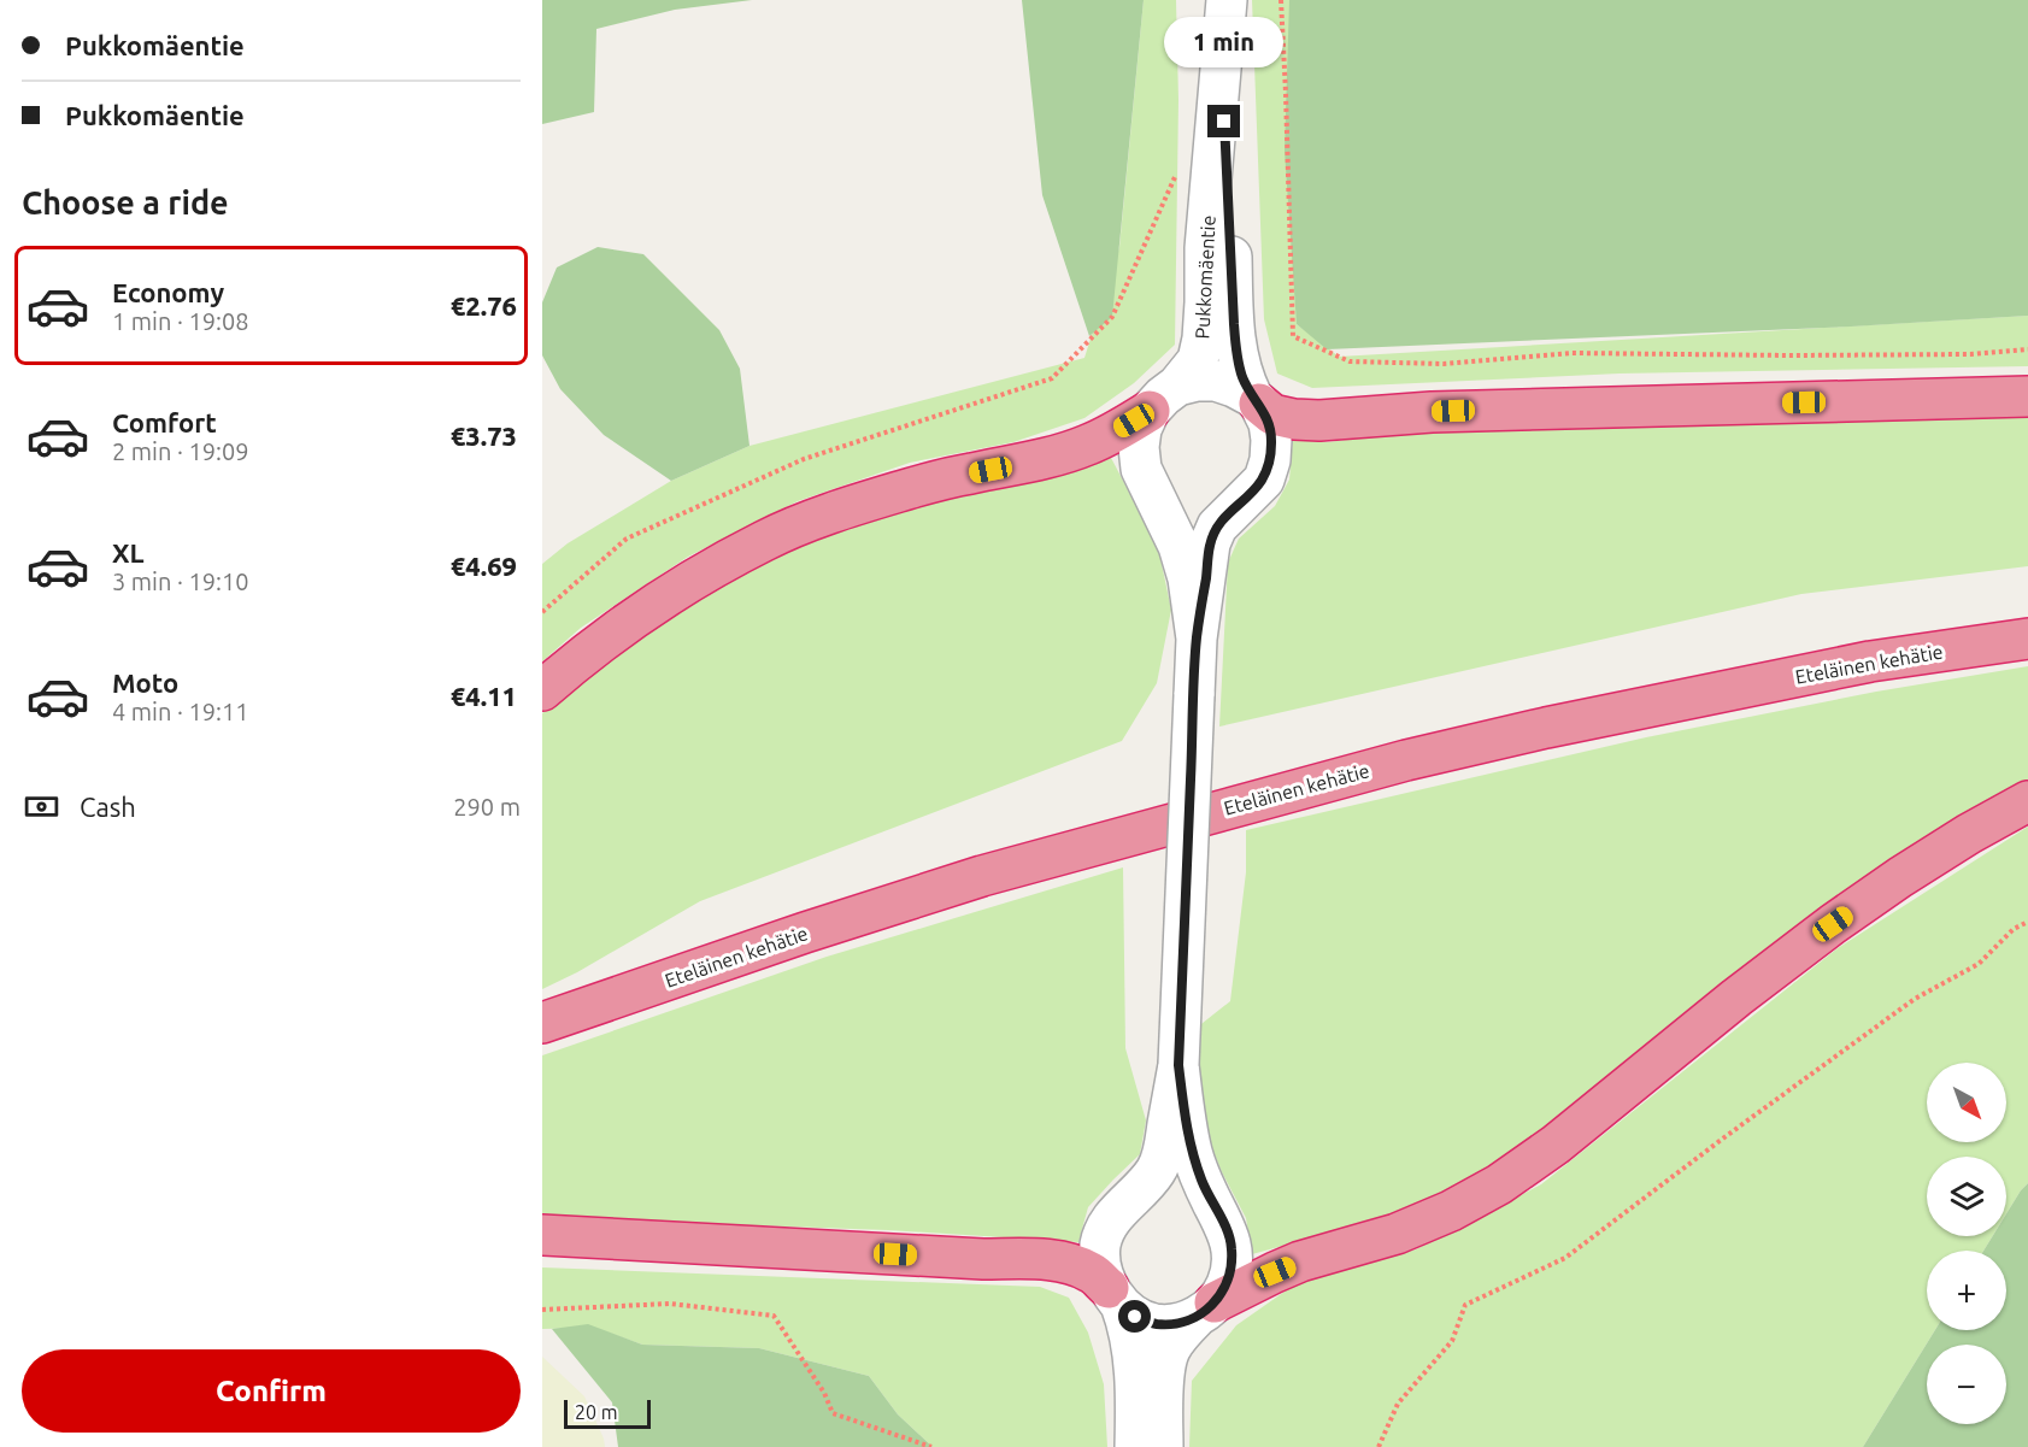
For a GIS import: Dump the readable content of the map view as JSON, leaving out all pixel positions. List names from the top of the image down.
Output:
{
  "streets": {
    "highway": ["Eteläinen kehätie"],
    "street": ["Pukkomäentie"]
  },
  "scale_bar": "20 m",
  "north": "bottom right",
  "page": {
    "banner": ["Pukkomäentie", "Pukkomäentie"],
    "bubble": "1 min",
    "heading": "Choose a ride",
    "list": [
      {
        "name": "Economy",
        "note": "1 min · 19:08",
        "value": "€2.76"
      },
      {
        "name": "Comfort",
        "note": "2 min · 19:09",
        "value": "€3.73"
      },
      {
        "name": "XL",
        "note": "3 min · 19:10",
        "value": "€4.69"
      },
      {
        "name": "Moto",
        "note": "4 min · 19:11",
        "value": "€4.11"
      }
    ],
    "pay": ["Cash", "290 m"],
    "map_buttons": ["+", "−"],
    "buttons": "Confirm",
    "scale": "20 m"
  }
}
